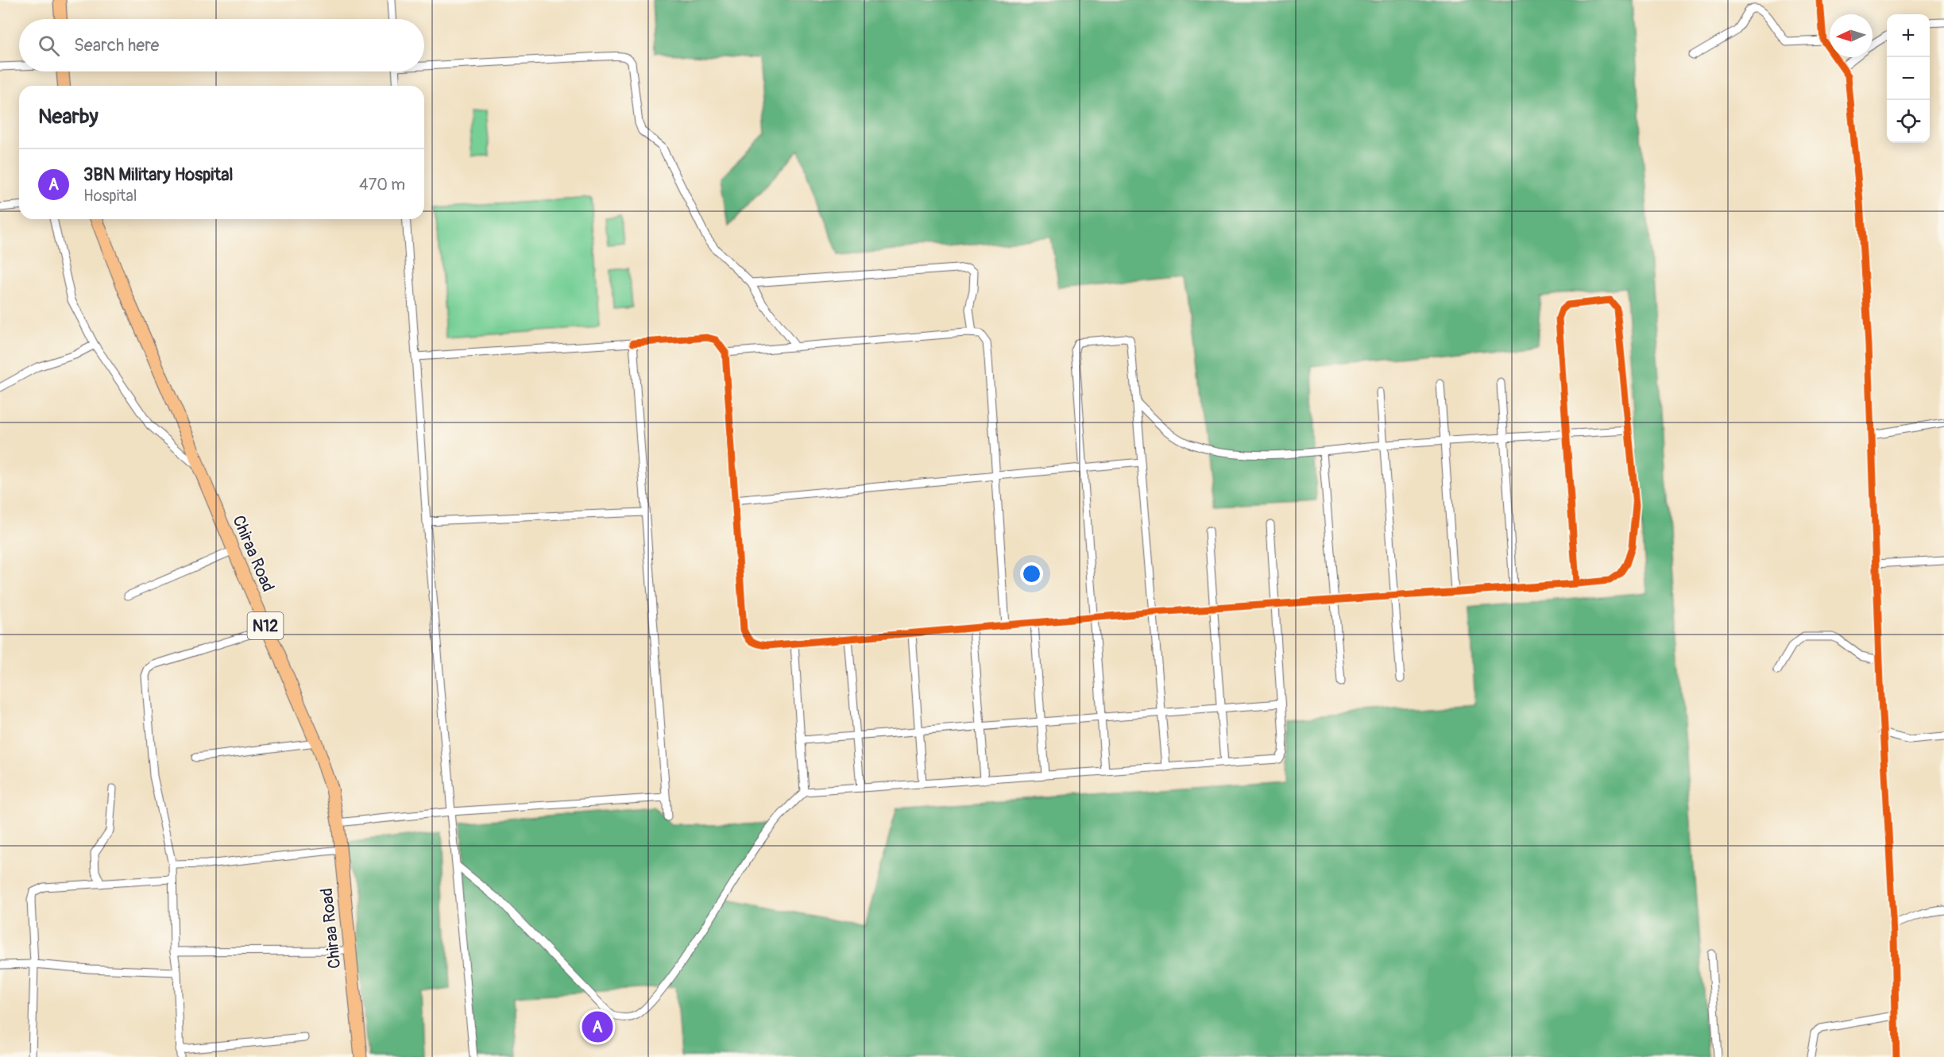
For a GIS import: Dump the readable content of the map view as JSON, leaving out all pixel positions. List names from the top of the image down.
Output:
{
  "streets": {
    "highway": ["Chiraa Road", "N12"]
  },
  "north": "left",
  "page": {
    "map_buttons": ["+", "−"],
    "search": "Search here",
    "heading": "Nearby",
    "list": [
      {
        "mark": "A",
        "name": "3BN Military Hospital",
        "note": "Hospital",
        "value": "470 m"
      }
    ],
    "pins": "A"
  }
}
